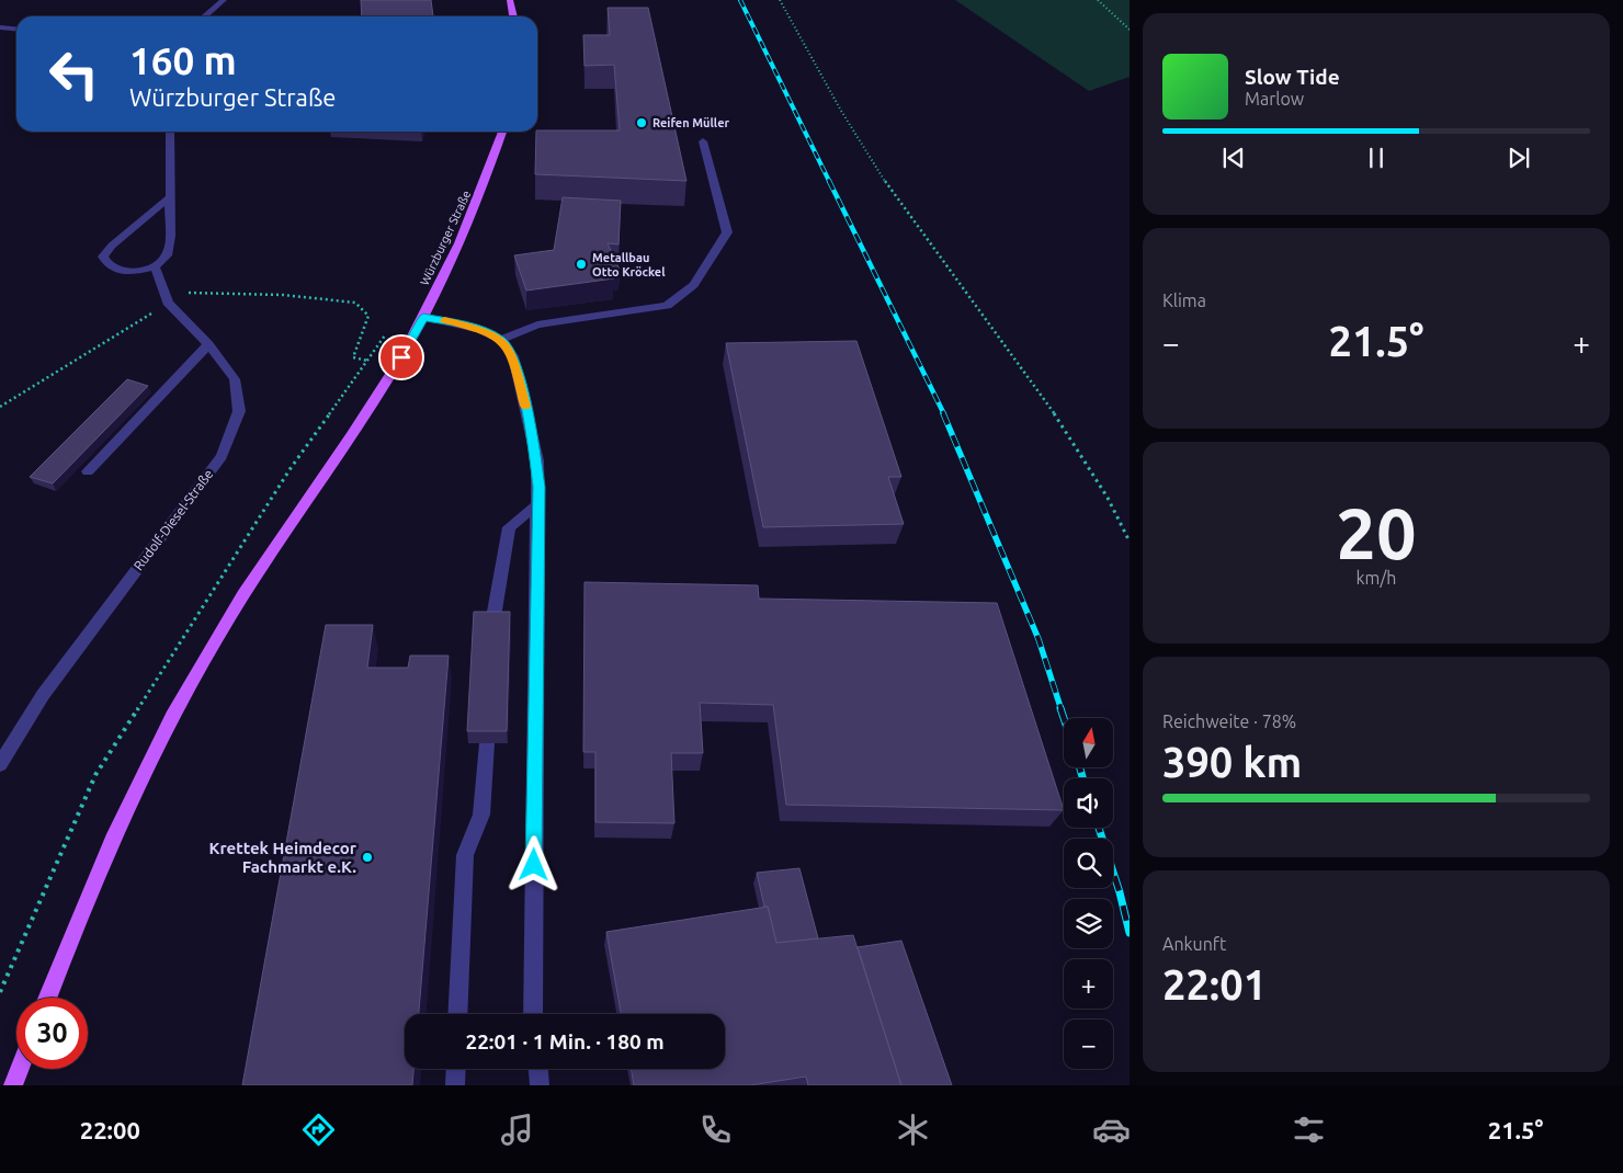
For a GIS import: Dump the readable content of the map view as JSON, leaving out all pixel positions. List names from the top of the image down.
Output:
{
  "streets": {
    "main road": ["Würzburger Straße"],
    "street": ["Rudolf-Diesel-Straße"]
  },
  "places": ["Reifen Müller", "Metallbau Otto Kröckel", "Krettek Heimdecor Fachmarkt e.K."],
  "north": "top",
  "page": {
    "turn": ["160 m", "Würzburger Straße"],
    "song": ["Slow Tide", "Marlow"],
    "tile": [
      "Klima",
      ["20", "km/h"],
      ["Reichweite · 78%", "390 km"],
      ["Ankunft", "22:01"]
    ],
    "heat": ["−", "21.5°", "+"],
    "map_buttons": ["+", "−"],
    "limit": "30",
    "trip": "22:01 · 1 Min. · 180 m",
    "tabs": ["22:00", "21.5°"]
  }
}
